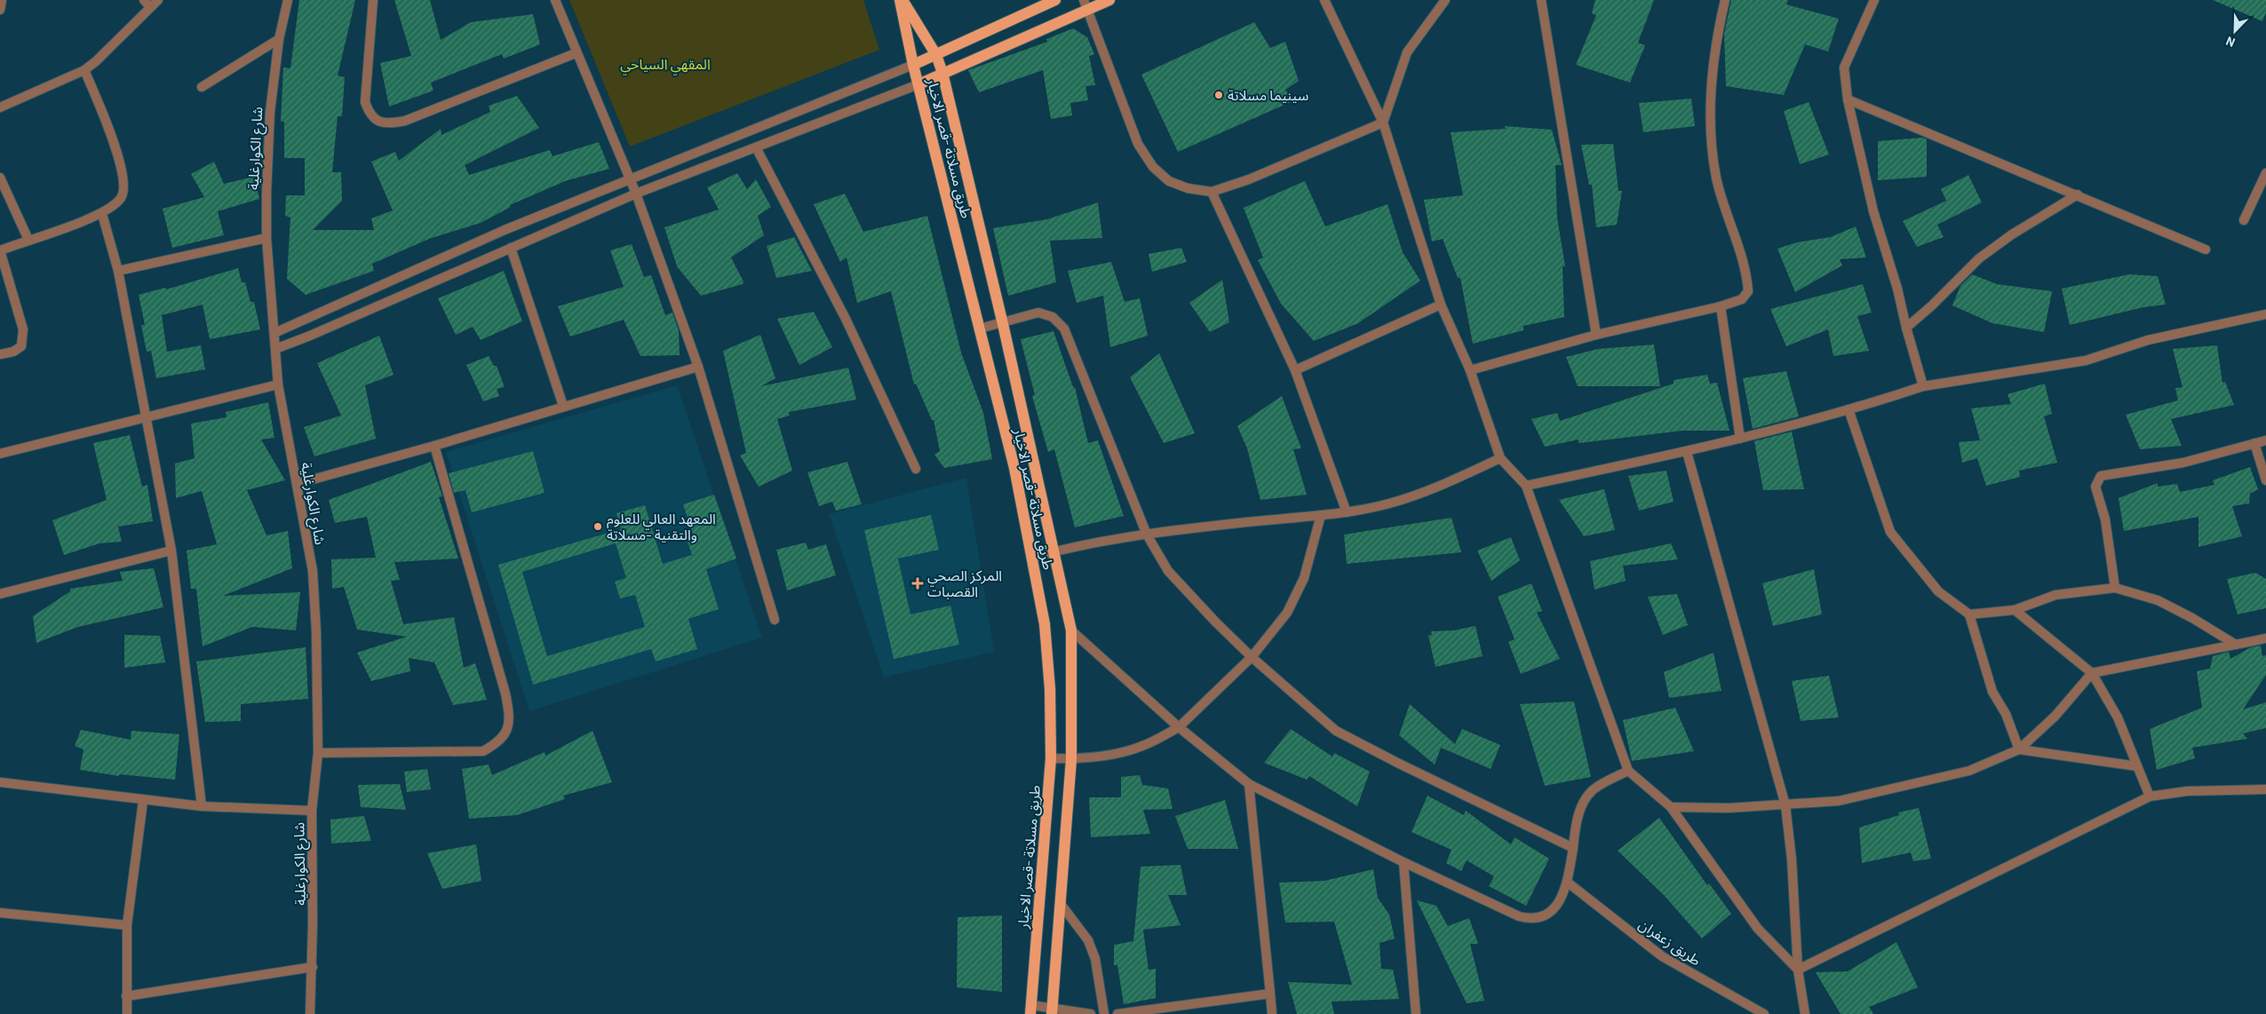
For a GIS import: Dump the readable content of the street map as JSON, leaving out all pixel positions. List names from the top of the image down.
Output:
{
  "streets": {
    "main road": ["طريق مسلاتة -قصر الاخيار"],
    "street": ["شارع الكوارغلية", "طريق زعفران"]
  },
  "parks": ["المقهي السياحي"],
  "places": {
    "other": ["سينيما مسلاتة", "المعهد العالي للعلوم والتقنية -مسلاتة"],
    "health": ["المركز الصحي القصبات"]
  },
  "north": "bottom left"
}
